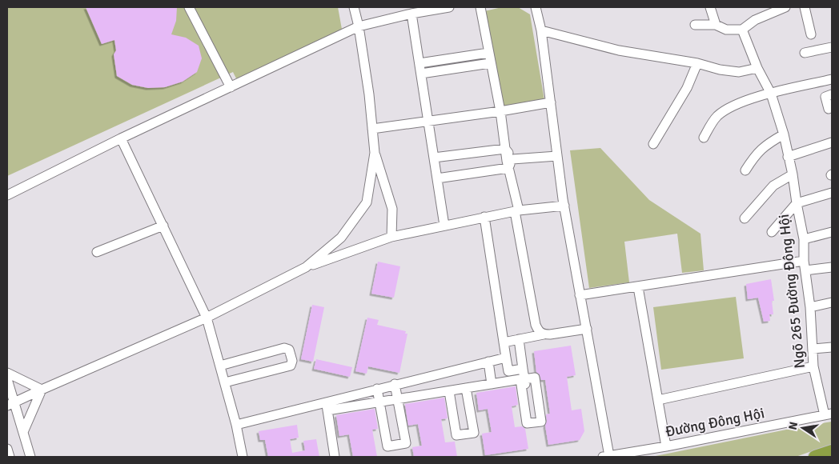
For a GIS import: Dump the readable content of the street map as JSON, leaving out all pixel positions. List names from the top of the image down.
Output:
{
  "streets": {
    "street": ["Ngõ 265 Đường Đông Hội", "Đường Đông Hội"]
  },
  "crossings": [
    ["Ngõ 265 Đường Đông Hội", "Đường Đông Hội"]
  ],
  "north": "left"
}
